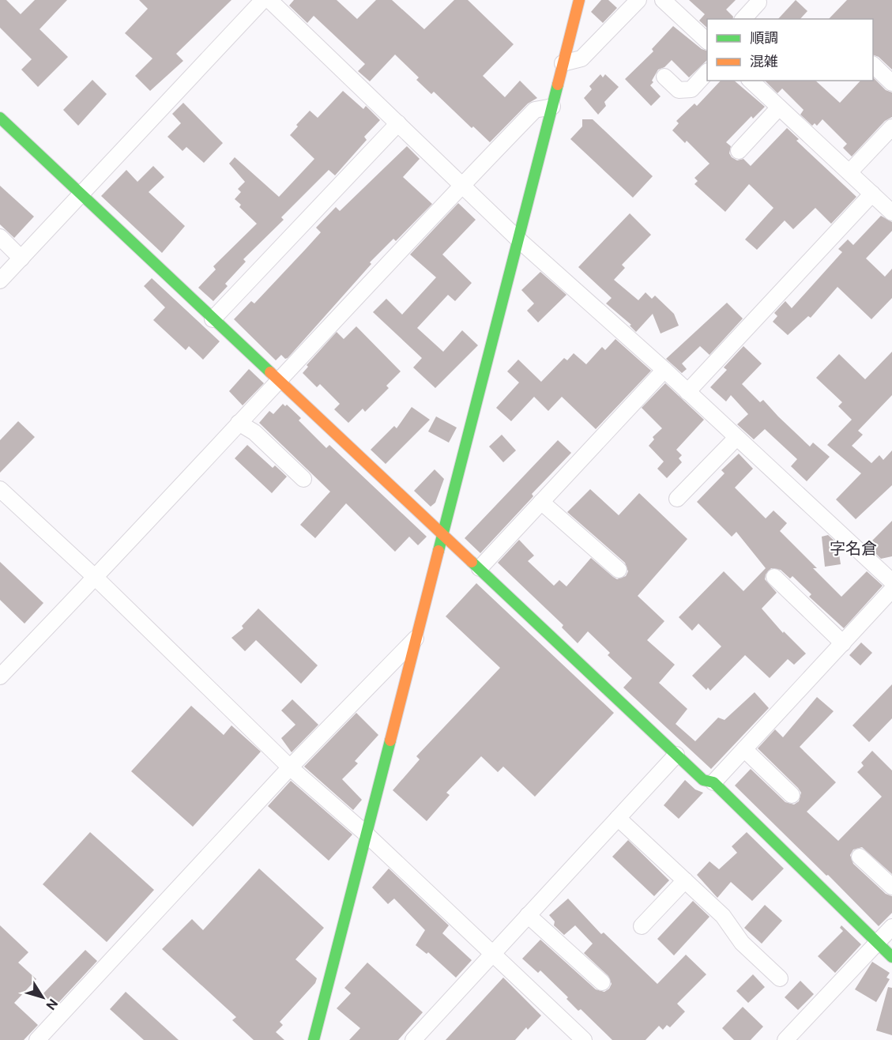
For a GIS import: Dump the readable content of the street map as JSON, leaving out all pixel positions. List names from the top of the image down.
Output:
{
  "districts": ["字名倉"],
  "legend": ["順調", "混雑"],
  "north": "bottom right"
}
